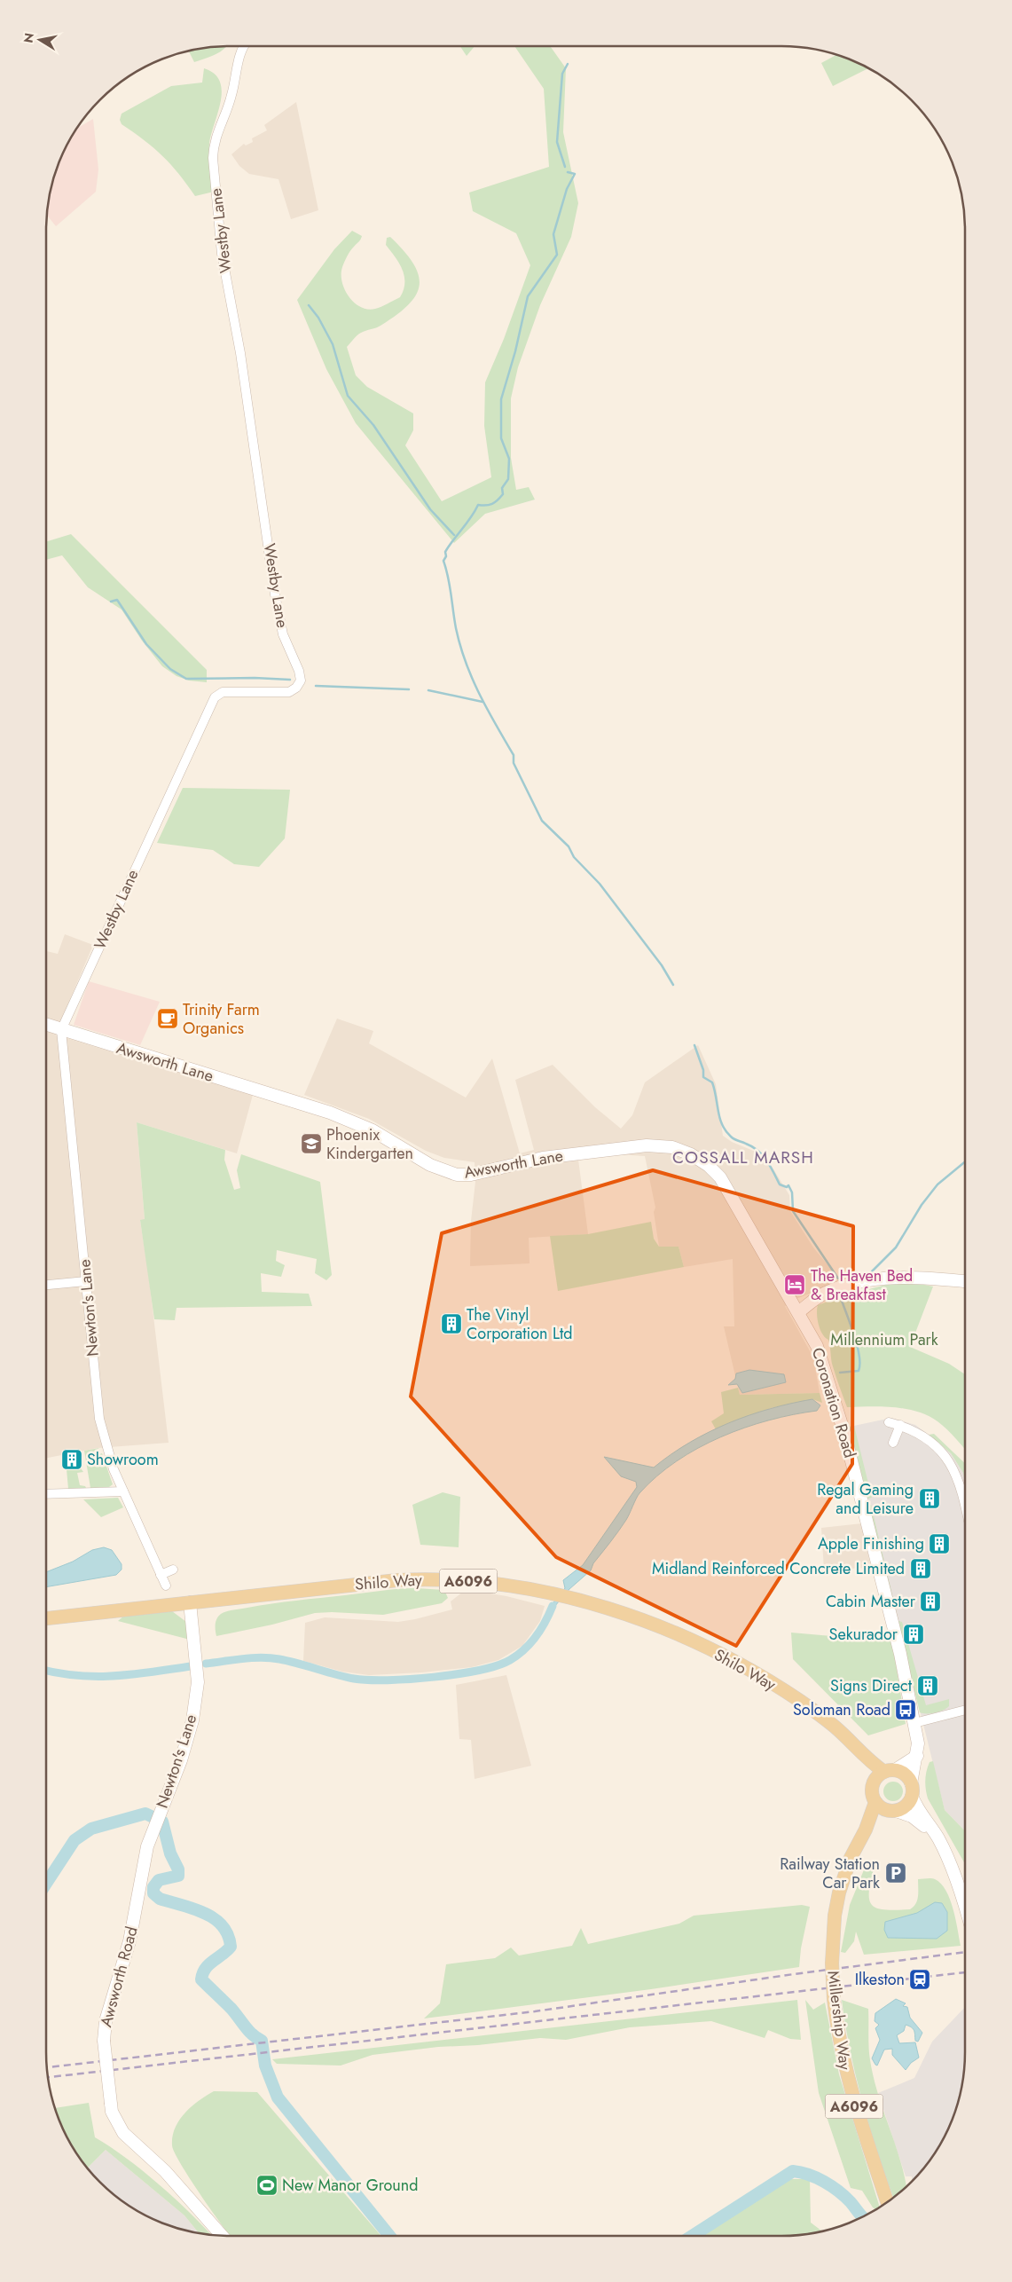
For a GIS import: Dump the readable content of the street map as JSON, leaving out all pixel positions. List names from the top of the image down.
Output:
{
  "streets": {
    "main road": ["A6096", "Shilo Way", "Millership Way"],
    "street": [
      "Westby Lane",
      "Awsworth Lane",
      "Newton's Lane",
      "Coronation Road",
      "Awsworth Road"
    ]
  },
  "crossings": [
    ["Westby Lane", "Awsworth Lane"],
    ["Westby Lane", "Newton's Lane"],
    ["Awsworth Lane", "Newton's Lane"],
    ["Awsworth Lane", "Coronation Road"],
    ["Newton's Lane", "Shilo Way"],
    ["Newton's Lane", "Awsworth Road"],
    ["Coronation Road", "Shilo Way"],
    ["Coronation Road", "Millership Way"],
    ["Shilo Way", "Millership Way"]
  ],
  "districts": ["COSSALL MARSH"],
  "parks": ["Millennium Park"],
  "places": {
    "cafe": ["Trinity Farm Organics"],
    "school or university": ["Phoenix Kindergarten"],
    "hotel": ["The Haven Bed & Breakfast"],
    "building": [
      "The Vinyl Corporation Ltd",
      "Showroom",
      "Regal Gaming and Leisure",
      "Apple Finishing",
      "Midland Reinforced Concrete Limited",
      "Cabin Master",
      "Sekurador",
      "Signs Direct"
    ],
    "bus stop": ["Soloman Road"],
    "parking": ["Railway Station Car Park"],
    "station": ["Ilkeston"],
    "sports": ["New Manor Ground"]
  },
  "north": "left"
}
